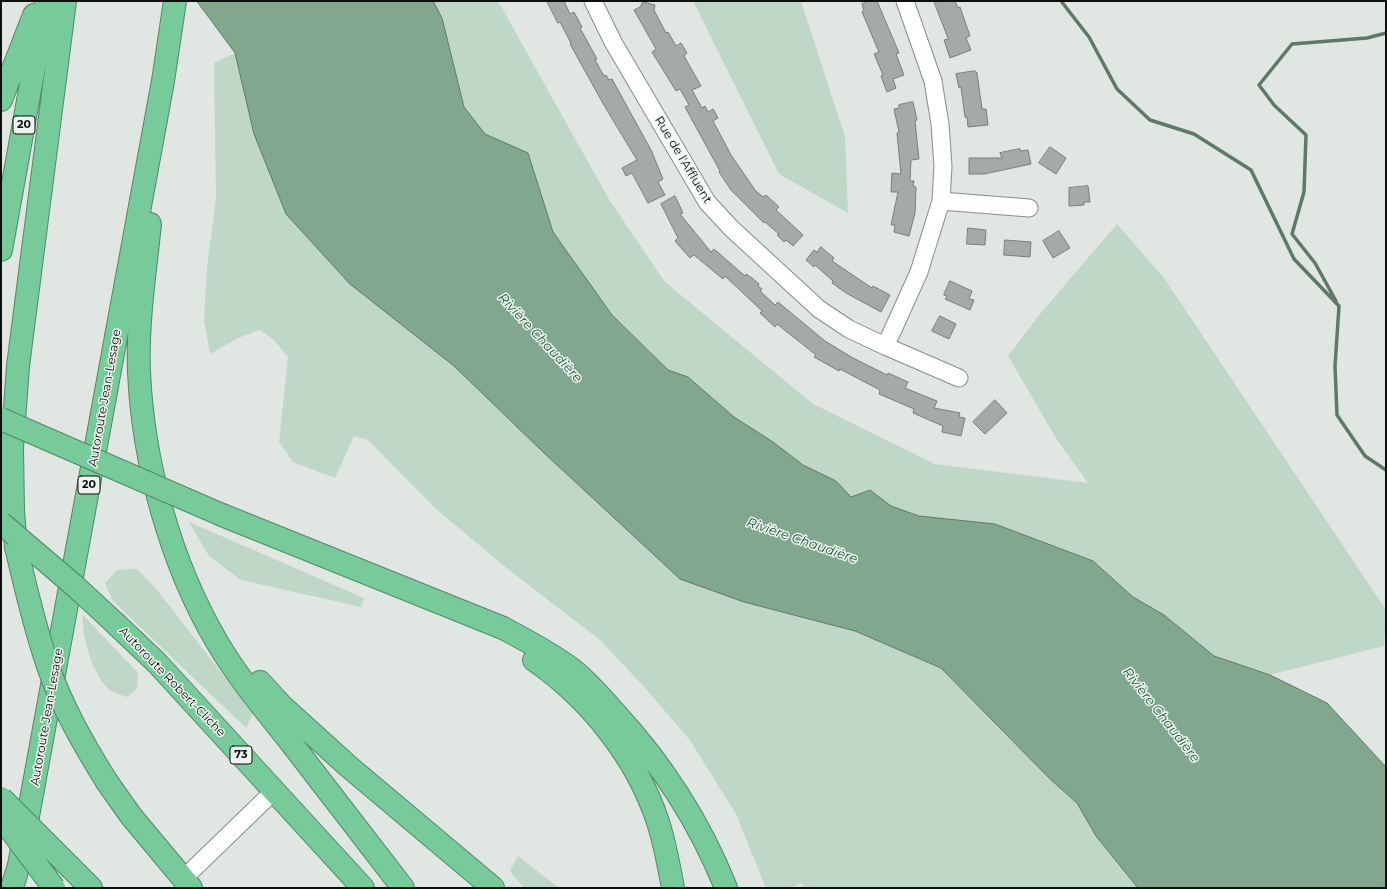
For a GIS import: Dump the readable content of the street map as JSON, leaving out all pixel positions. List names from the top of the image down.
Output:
{
  "streets": {
    "highway": [
      "20",
      "Autoroute Jean-Lesage",
      "Autoroute Robert-Cliche",
      "73"
    ],
    "street": ["Rue de l'Affluent"]
  },
  "water": ["Rivière Chaudière"]
}
